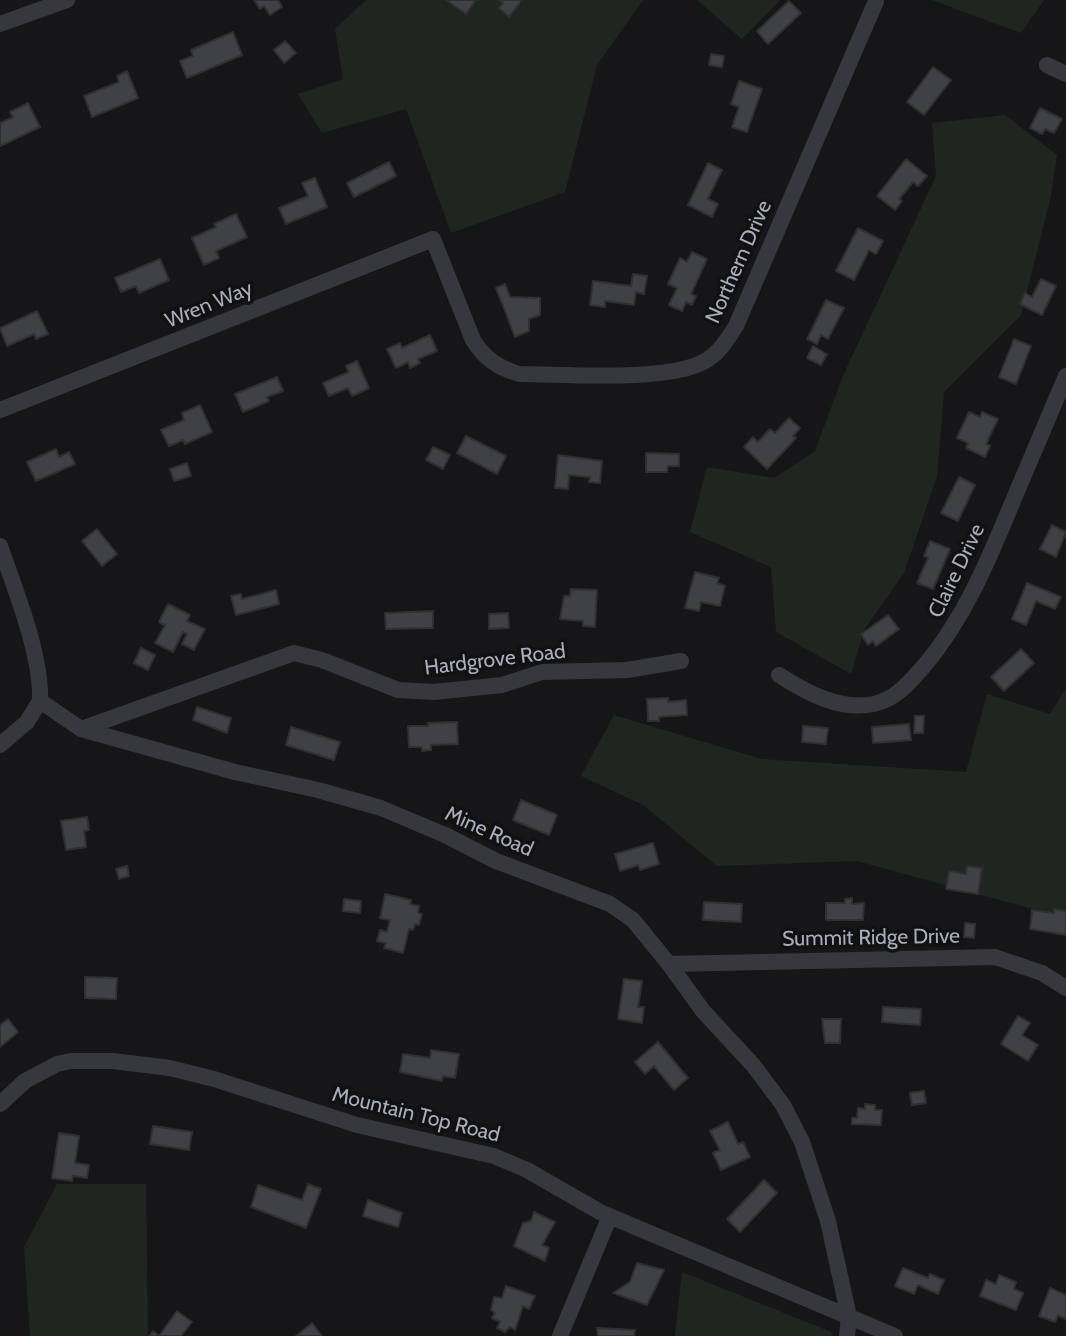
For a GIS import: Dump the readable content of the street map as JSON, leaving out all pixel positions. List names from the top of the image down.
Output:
{
  "streets": {
    "street": [
      "Northern Drive",
      "Wren Way",
      "Claire Drive",
      "Hardgrove Road",
      "Mine Road",
      "Summit Ridge Drive",
      "Mountain Top Road"
    ]
  },
  "crossings": [
    ["Northern Drive", "Wren Way"],
    ["Hardgrove Road", "Mine Road"],
    ["Mine Road", "Summit Ridge Drive"],
    ["Mine Road", "Mountain Top Road"]
  ]
}
